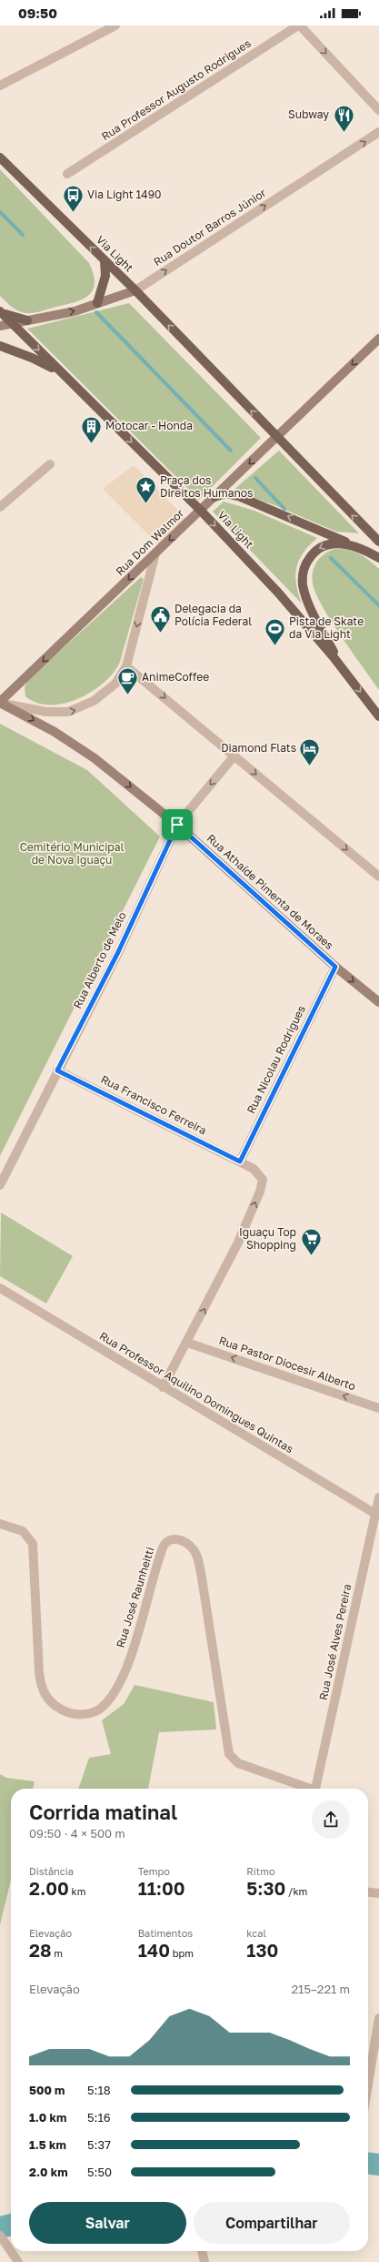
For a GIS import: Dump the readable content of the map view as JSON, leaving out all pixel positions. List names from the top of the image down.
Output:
{
  "streets": {
    "main road": [
      "Rua Doutor Barros Júnior",
      "Via Light",
      "Rua Dom Walmor",
      "Rua Athaíde Pimenta de Moraes"
    ],
    "street": [
      "Rua Professor Augusto Rodrigues",
      "Rua Alberto de Melo",
      "Rua Nicolau Rodrigues",
      "Rua Francisco Ferreira",
      "Rua Pastor Diocesir Alberto",
      "Rua Professor Aquilino Domingues Quintas",
      "Rua José Raunheitti",
      "Rua José Alves Pereira"
    ]
  },
  "crossings": [
    ["Rua Doutor Barros Júnior", "Via Light"],
    ["Via Light", "Rua Dom Walmor"],
    ["Rua Dom Walmor", "Rua Athaíde Pimenta de Moraes"],
    ["Rua Athaíde Pimenta de Moraes", "Rua Alberto de Melo"],
    ["Rua Athaíde Pimenta de Moraes", "Rua Nicolau Rodrigues"],
    ["Rua Alberto de Melo", "Rua Francisco Ferreira"],
    ["Rua Nicolau Rodrigues", "Rua Francisco Ferreira"],
    ["Rua Francisco Ferreira", "Rua Pastor Diocesir Alberto"],
    ["Rua Francisco Ferreira", "Rua Professor Aquilino Domingues Quintas"],
    ["Rua Professor Aquilino Domingues Quintas", "Rua José Alves Pereira"]
  ],
  "one_way": [
    "Rua Doutor Barros Júnior",
    "Rua Dom Walmor",
    "Rua Athaíde Pimenta de Moraes",
    "Rua Francisco Ferreira",
    "Rua Pastor Diocesir Alberto"
  ],
  "parks": ["Cemitério Municipal de Nova Iguaçu"],
  "places": {
    "restaurant": ["Subway"],
    "bus stop": ["Via Light 1490"],
    "building": ["Motocar - Honda"],
    "place": ["Praça dos Direitos Humanos"],
    "public building": ["Delegacia da Polícia Federal"],
    "sports": ["Pista de Skate da Via Light"],
    "cafe": ["AnimeCoffee"],
    "hotel": ["Diamond Flats"],
    "supermarket": ["Iguaçu Top Shopping"]
  },
  "page": {
    "status": "09:50",
    "heading": ["Corrida matinal", "09:50 · 4 × 500 m"],
    "stats": [
      ["Distância", "2.00 km"],
      ["Tempo", "11:00"],
      ["Ritmo", "5:30 /km"],
      ["Elevação", "28 m"],
      ["Batimentos", "140 bpm"],
      ["kcal", "130"]
    ],
    "chart": ["Elevação", "215–221 m"],
    "list": [
      {
        "name": "500 m",
        "note": "5:18"
      },
      {
        "name": "1.0 km",
        "note": "5:16"
      },
      {
        "name": "1.5 km",
        "note": "5:37"
      },
      {
        "name": "2.0 km",
        "note": "5:50"
      }
    ],
    "buttons": ["Salvar", "Compartilhar"]
  }
}
